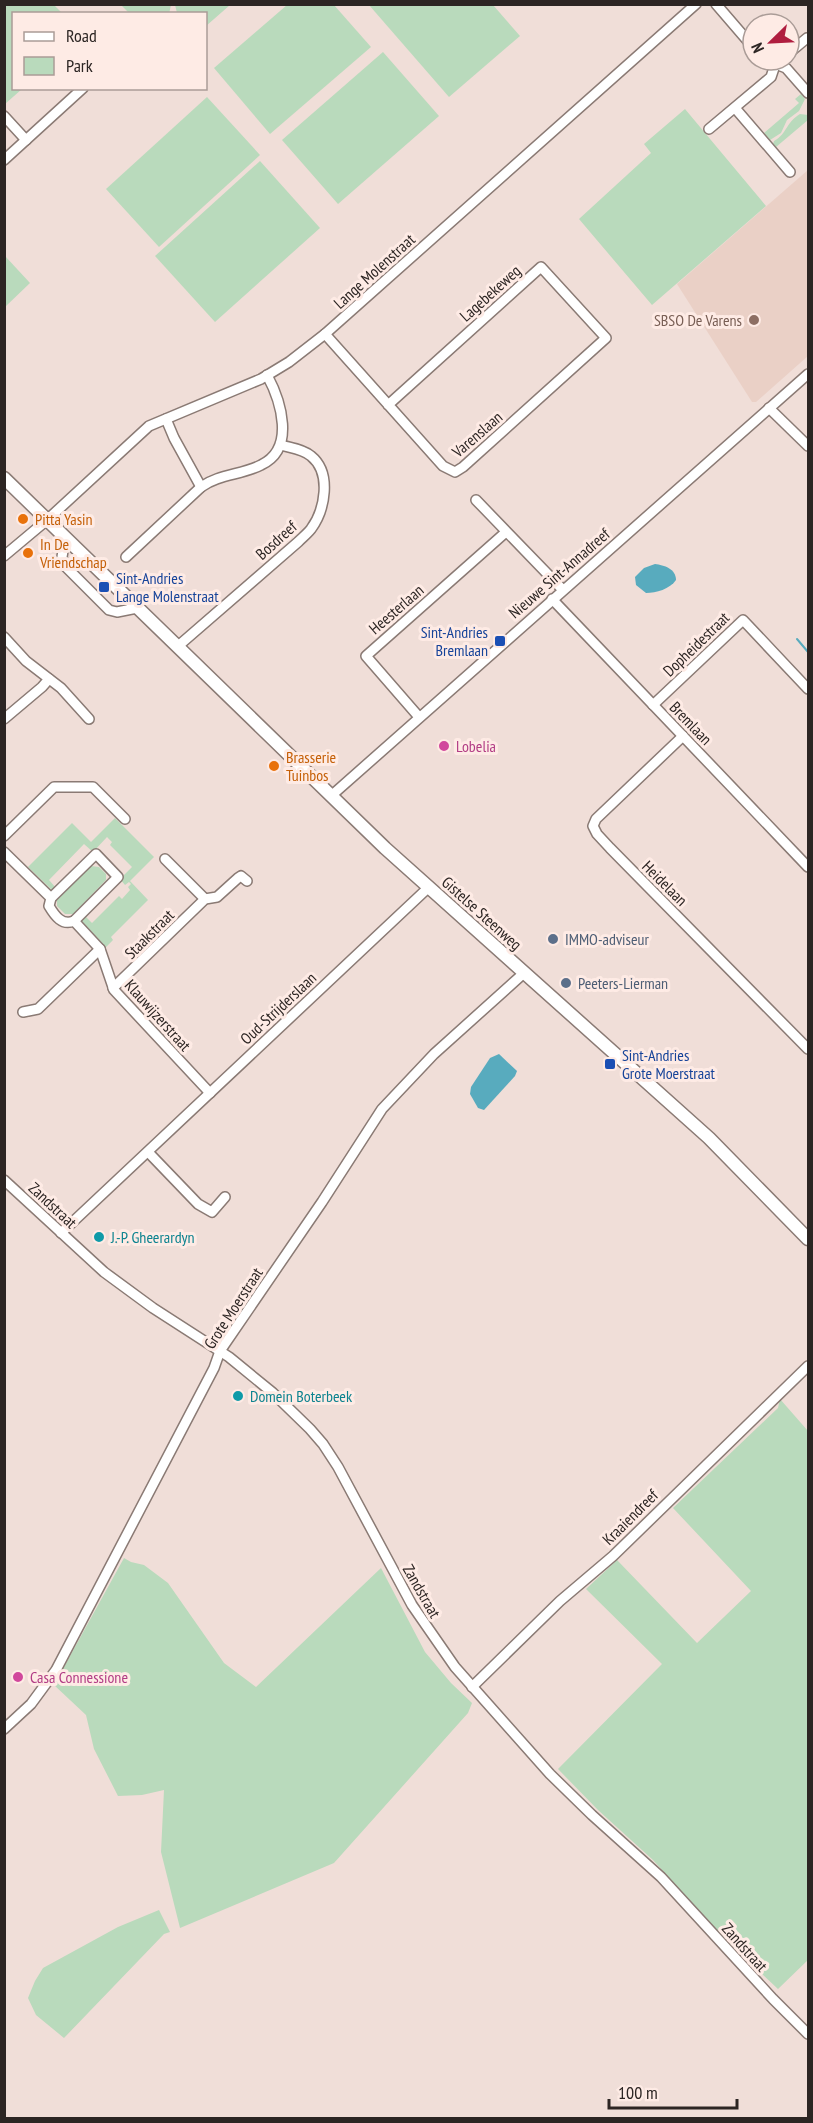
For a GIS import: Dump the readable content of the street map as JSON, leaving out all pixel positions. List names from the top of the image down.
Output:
{
  "streets": {
    "main road": ["Gistelse Steenweg"],
    "street": [
      "Lange Molenstraat",
      "Lagebekeweg",
      "Varenslaan",
      "Bosdreef",
      "Nieuwe Sint-Annadreef",
      "Heesterlaan",
      "Dopheidestraat",
      "Bremlaan",
      "Heidelaan",
      "Staakstraat",
      "Oud-Strijderslaan",
      "Klauwijzerstraat",
      "Zandstraat",
      "Grote Moerstraat",
      "Kraaiendreef"
    ]
  },
  "crossings": [
    ["Lange Molenstraat", "Varenslaan"],
    ["Lange Molenstraat", "Gistelse Steenweg"],
    ["Lagebekeweg", "Varenslaan"],
    ["Bosdreef", "Gistelse Steenweg"],
    ["Nieuwe Sint-Annadreef", "Heesterlaan"],
    ["Nieuwe Sint-Annadreef", "Bremlaan"],
    ["Nieuwe Sint-Annadreef", "Gistelse Steenweg"],
    ["Dopheidestraat", "Bremlaan"],
    ["Bremlaan", "Heidelaan"],
    ["Gistelse Steenweg", "Oud-Strijderslaan"],
    ["Gistelse Steenweg", "Grote Moerstraat"],
    ["Staakstraat", "Klauwijzerstraat"],
    ["Oud-Strijderslaan", "Klauwijzerstraat"],
    ["Oud-Strijderslaan", "Zandstraat"],
    ["Zandstraat", "Grote Moerstraat"],
    ["Zandstraat", "Kraaiendreef"]
  ],
  "places": {
    "other": [
      "SBSO De Varens",
      "Pitta Yasin",
      "In De Vriendschap",
      "Lobelia",
      "Brasserie Tuinbos",
      "IMMO-adviseur",
      "Peeters-Lierman",
      "J.-P. Gheerardyn",
      "Domein Boterbeek",
      "Casa Connessione"
    ],
    "transit": ["Sint-Andries Lange Molenstraat", "Sint-Andries Bremlaan", "Sint-Andries Grote Moerstraat"]
  },
  "legend": ["Road", "Park"],
  "scale_bar": "100 m",
  "north": "bottom left"
}
